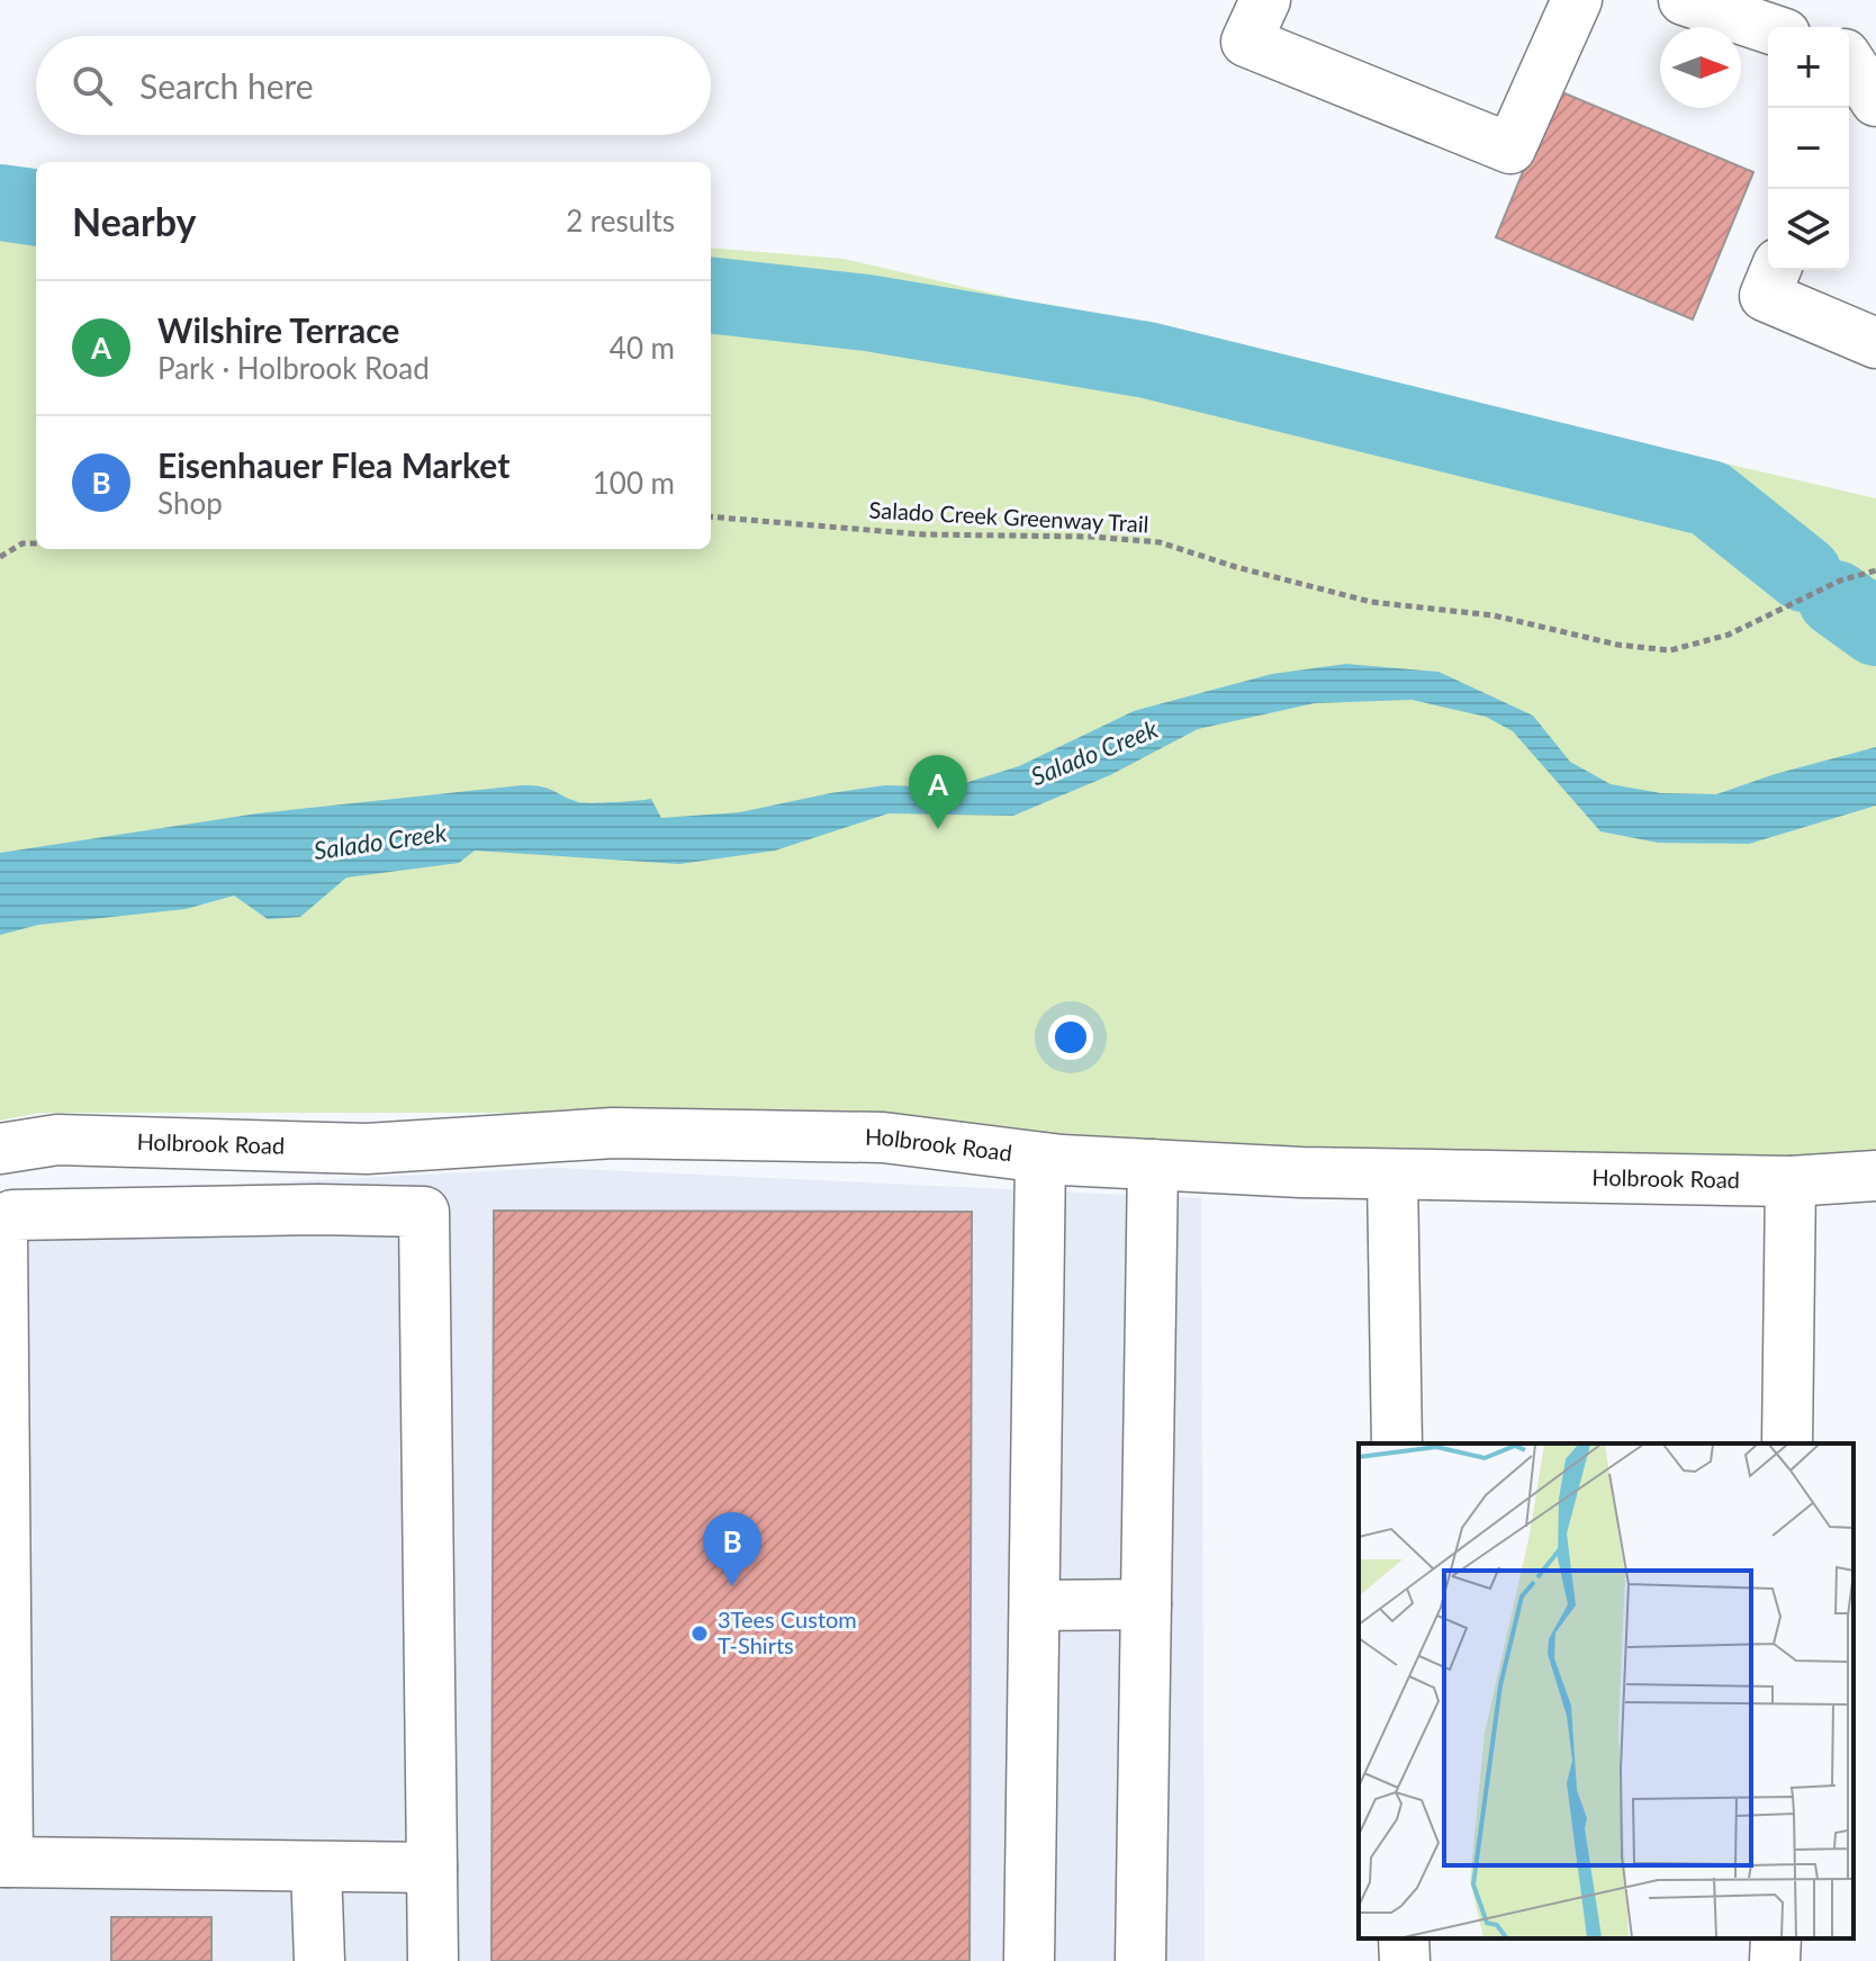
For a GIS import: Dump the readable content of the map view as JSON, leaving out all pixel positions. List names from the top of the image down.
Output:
{
  "streets": {
    "street": ["Holbrook Road"],
    "path": ["Salado Creek Greenway Trail"]
  },
  "water": ["Salado Creek"],
  "places": ["3Tees Custom T-Shirts"],
  "north": "right",
  "page": {
    "map_buttons": ["+", "−"],
    "search": "Search here",
    "heading": ["Nearby", "2 results"],
    "list": [
      {
        "mark": "A",
        "name": "Wilshire Terrace",
        "note": "Park · Holbrook Road",
        "value": "40 m"
      },
      {
        "mark": "B",
        "name": "Eisenhauer Flea Market",
        "note": "Shop",
        "value": "100 m"
      }
    ],
    "pins": ["A", "B"]
  }
}
